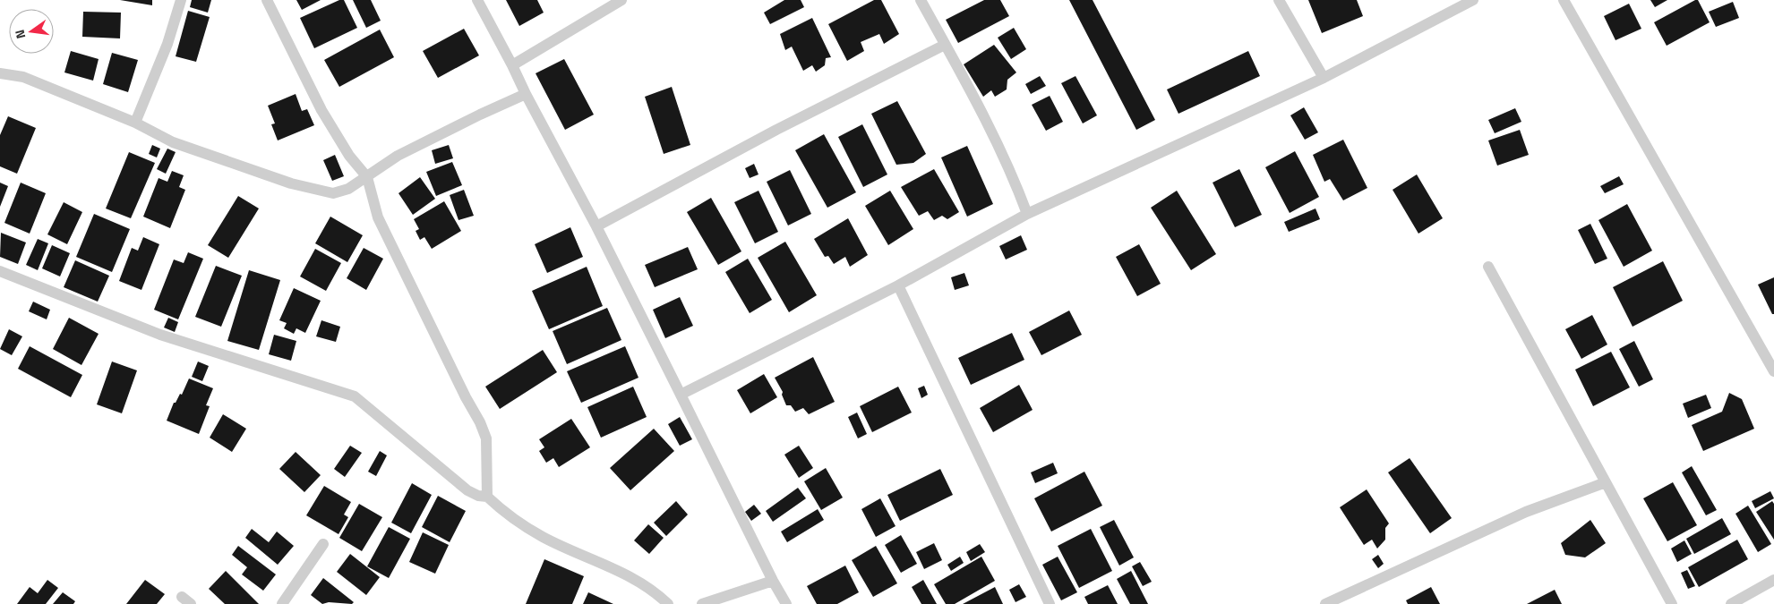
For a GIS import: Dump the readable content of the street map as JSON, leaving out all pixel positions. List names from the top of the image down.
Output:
{
  "north": "left"
}
